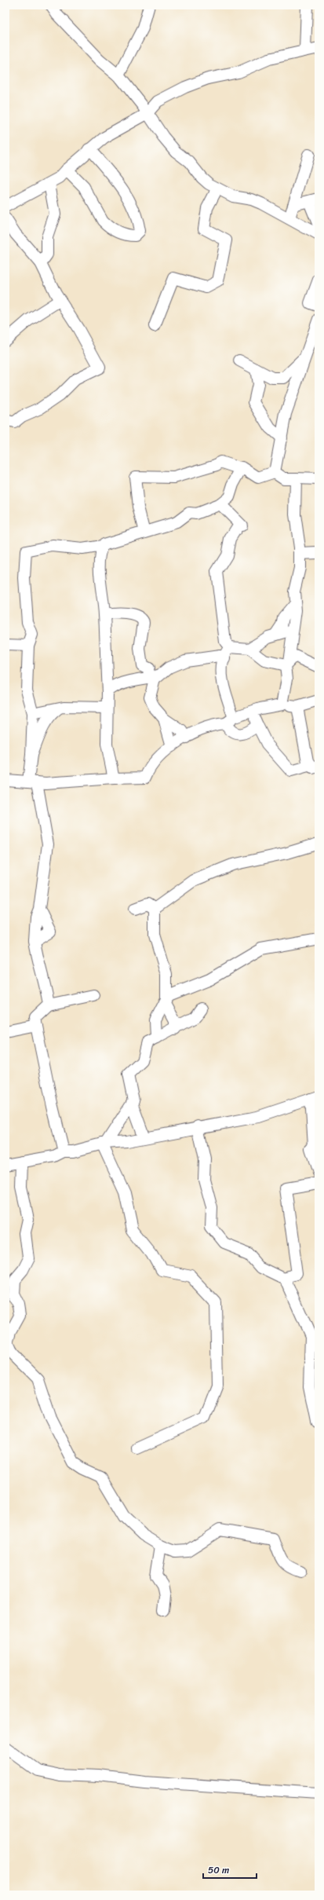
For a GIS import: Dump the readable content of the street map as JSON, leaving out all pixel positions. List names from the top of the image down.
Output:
{
  "scale_bar": "50 m"
}
